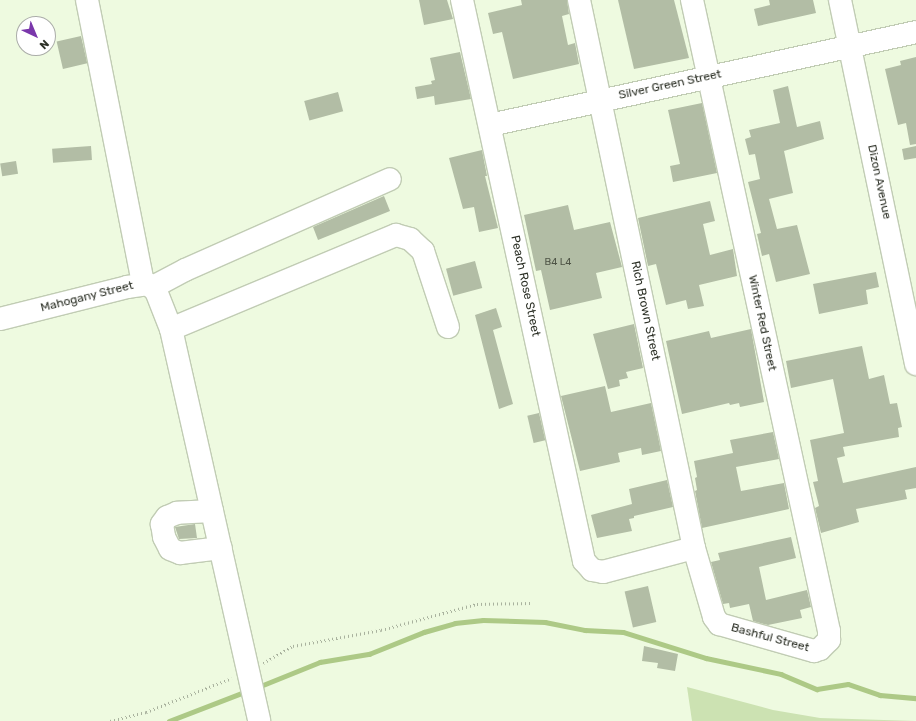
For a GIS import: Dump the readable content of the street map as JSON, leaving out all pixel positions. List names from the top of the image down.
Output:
{
  "streets": {
    "street": [
      "Silver Green Street",
      "Dizon Avenue",
      "Peach Rose Street",
      "Mahogany Street",
      "Rich Brown Street",
      "Winter Red Street",
      "Bashful Street"
    ]
  },
  "crossings": [
    ["Silver Green Street", "Dizon Avenue"],
    ["Silver Green Street", "Peach Rose Street"],
    ["Silver Green Street", "Rich Brown Street"],
    ["Silver Green Street", "Winter Red Street"],
    ["Peach Rose Street", "Rich Brown Street"],
    ["Rich Brown Street", "Bashful Street"],
    ["Winter Red Street", "Bashful Street"]
  ],
  "house_numbers": ["B4 L4"],
  "north": "bottom right"
}
